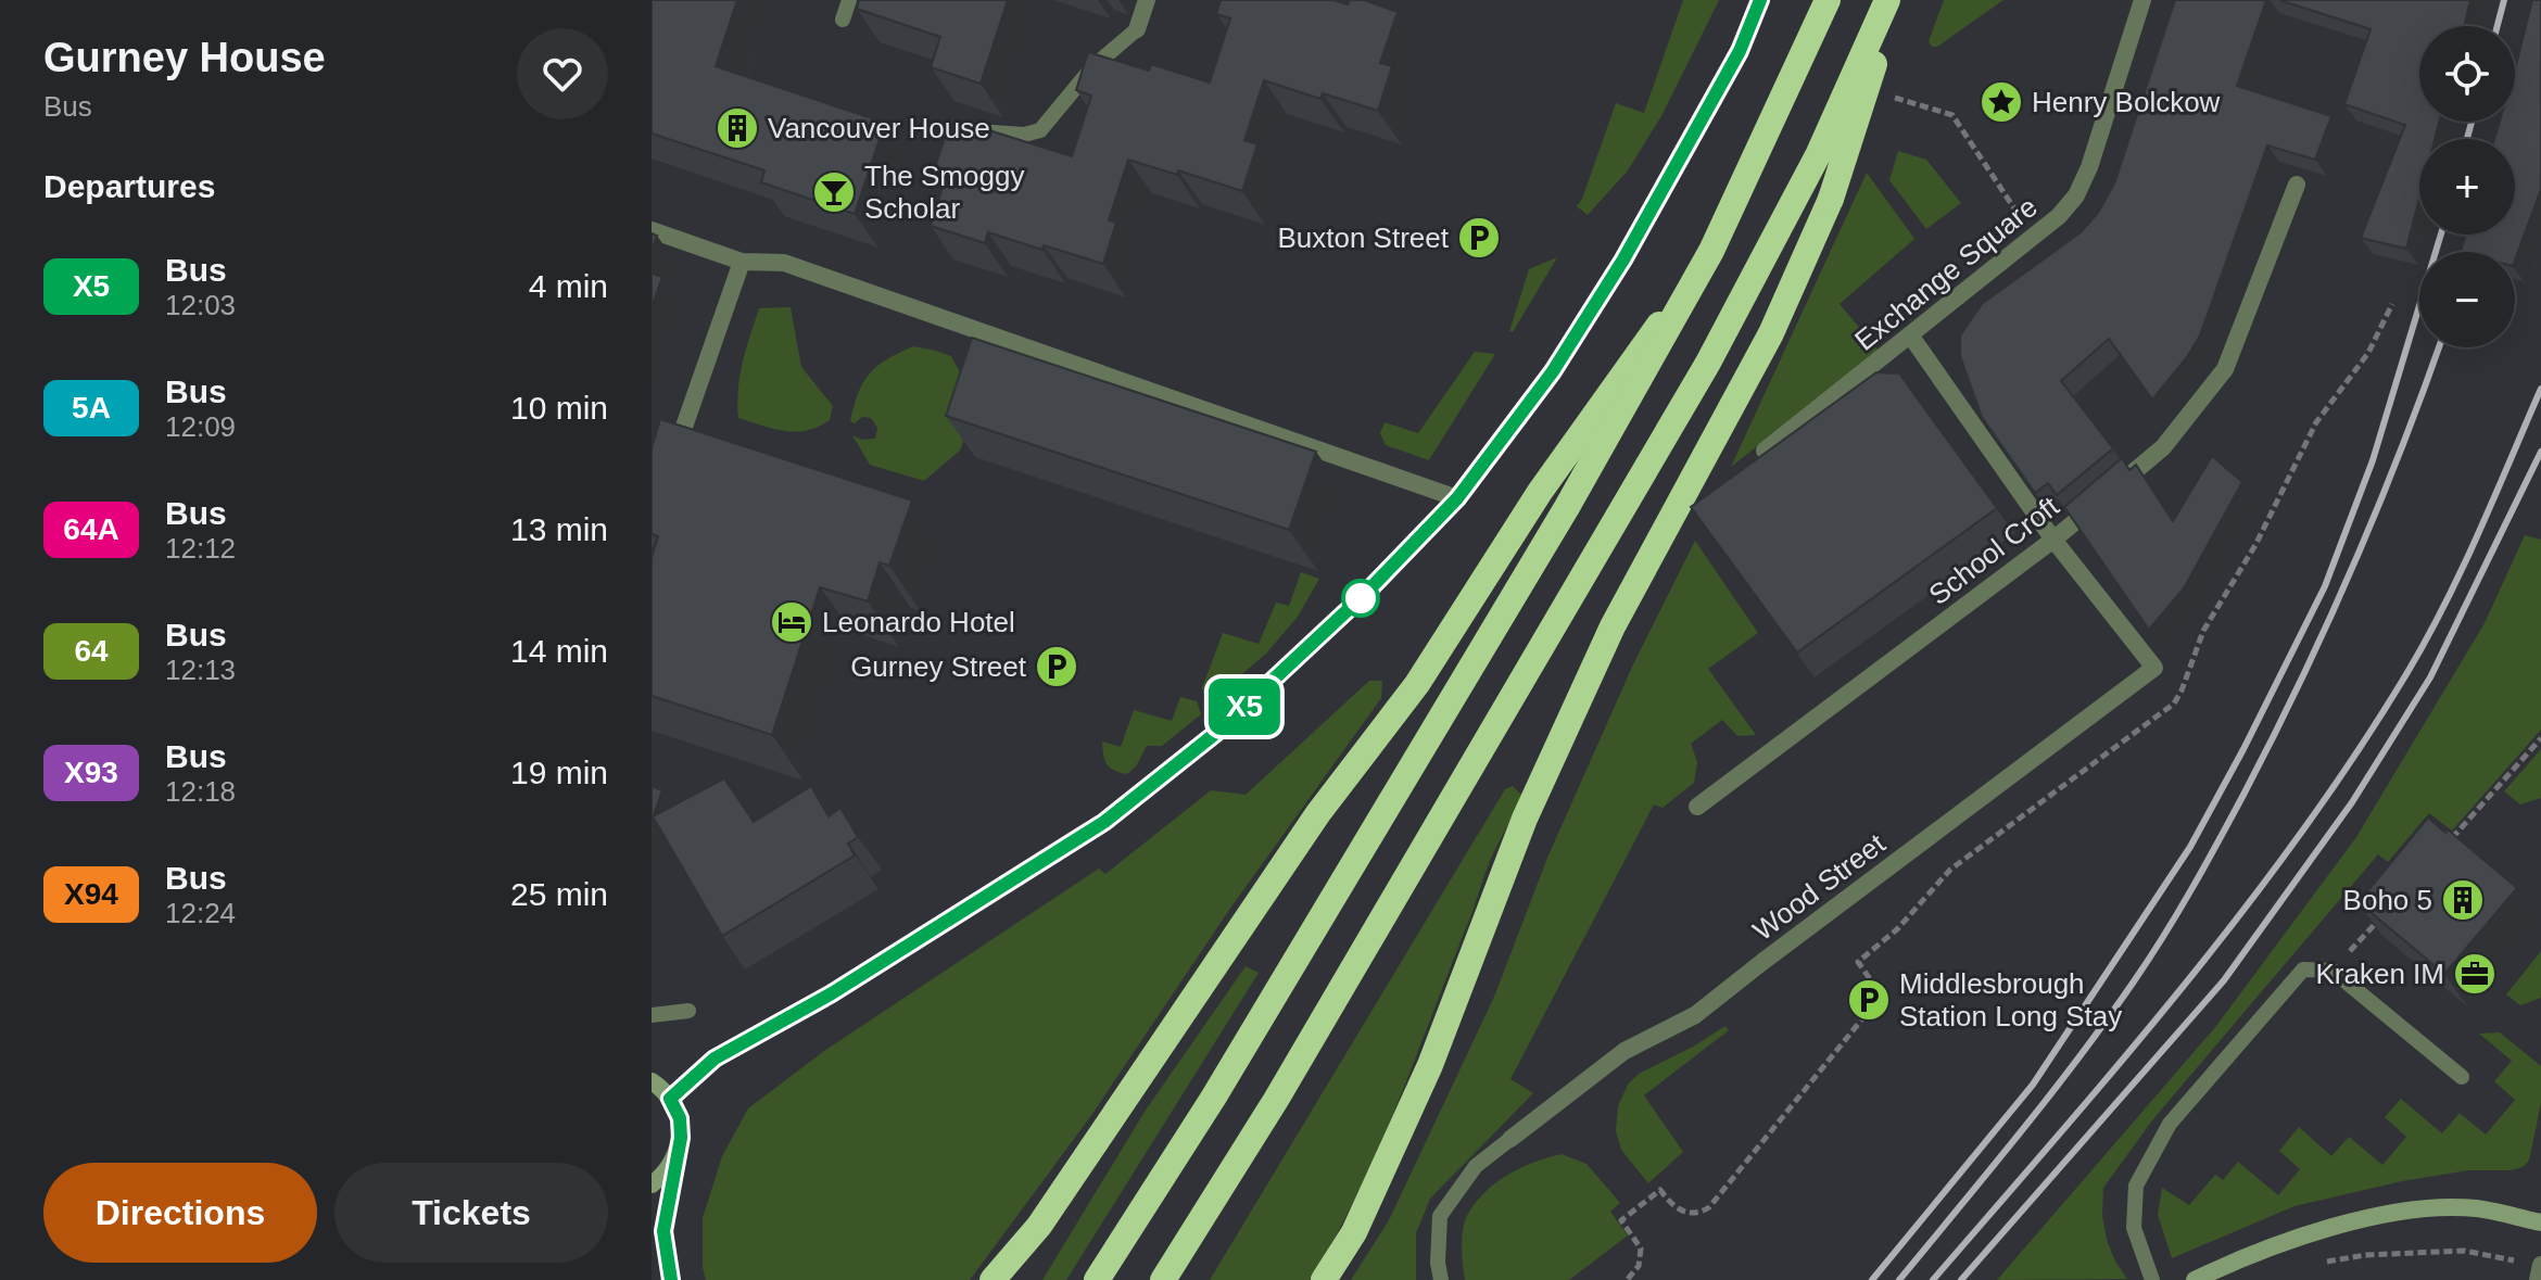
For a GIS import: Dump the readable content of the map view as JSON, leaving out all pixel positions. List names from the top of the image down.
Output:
{
  "streets": {
    "street": ["Exchange Square", "School Croft", "Wood Street"]
  },
  "crossings": [
    ["School Croft", "Wood Street"]
  ],
  "places": {
    "place": ["Henry Bolckow"],
    "building": ["Vancouver House", "Boho 5"],
    "bar": ["The Smoggy Scholar"],
    "parking": ["Buxton Street", "Gurney Street", "Middlesbrough Station Long Stay"],
    "hotel": ["Leonardo Hotel"],
    "office": ["Kraken IM"]
  },
  "lines": ["bus line X5"],
  "page": {
    "heading": [
      ["Gurney House", "Bus"],
      "Departures"
    ],
    "on_map": "X5",
    "map_buttons": ["+", "−"],
    "list": [
      {
        "mark": "X5",
        "name": "Bus",
        "note": "12:03",
        "value": "4 min"
      },
      {
        "mark": "5A",
        "name": "Bus",
        "note": "12:09",
        "value": "10 min"
      },
      {
        "mark": "64A",
        "name": "Bus",
        "note": "12:12",
        "value": "13 min"
      },
      {
        "mark": "64",
        "name": "Bus",
        "note": "12:13",
        "value": "14 min"
      },
      {
        "mark": "X93",
        "name": "Bus",
        "note": "12:18",
        "value": "19 min"
      },
      {
        "mark": "X94",
        "name": "Bus",
        "note": "12:24",
        "value": "25 min"
      }
    ],
    "buttons": ["Directions", "Tickets"]
  }
}
